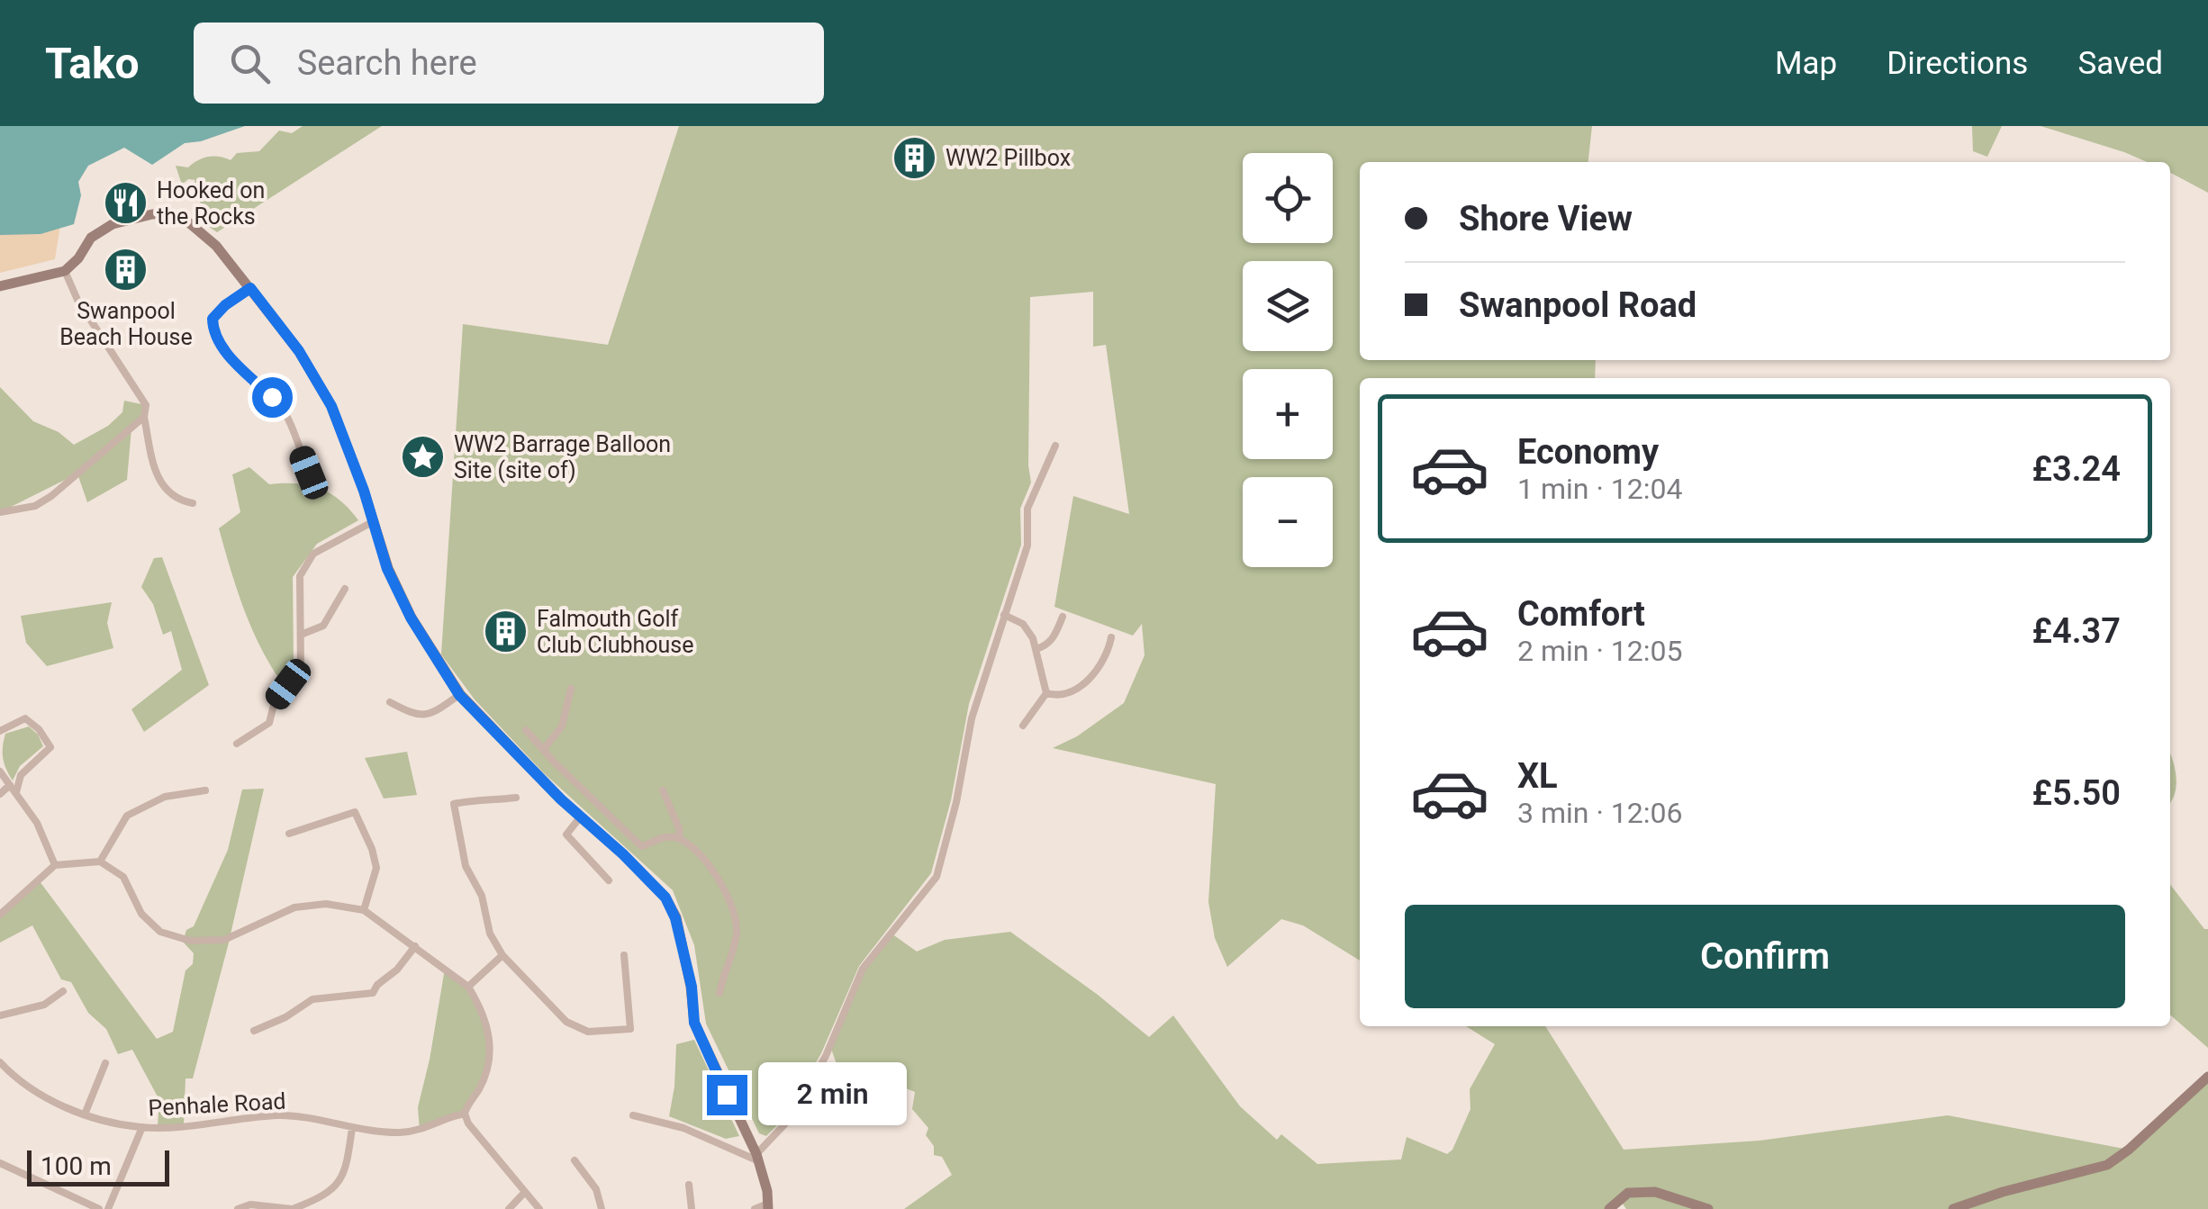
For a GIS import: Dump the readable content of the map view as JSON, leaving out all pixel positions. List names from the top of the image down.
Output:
{
  "streets": {
    "street": ["Penhale Road"]
  },
  "places": {
    "building": ["WW2 Pillbox", "Swanpool Beach House", "Falmouth Golf Club Clubhouse"],
    "restaurant": ["Hooked on the Rocks"],
    "place": ["WW2 Barrage Balloon Site (site of)"]
  },
  "scale_bar": "100 m",
  "page": {
    "header": "Tako",
    "search": "Search here",
    "nav": ["Map", "Directions", "Saved"],
    "map_buttons": ["+", "−"],
    "banner": ["Shore View", "Swanpool Road"],
    "list": [
      {
        "name": "Economy",
        "note": "1 min · 12:04",
        "value": "£3.24"
      },
      {
        "name": "Comfort",
        "note": "2 min · 12:05",
        "value": "£4.37"
      },
      {
        "name": "XL",
        "note": "3 min · 12:06",
        "value": "£5.50"
      }
    ],
    "buttons": "Confirm",
    "bubble": "2 min",
    "scale": "100 m"
  }
}
